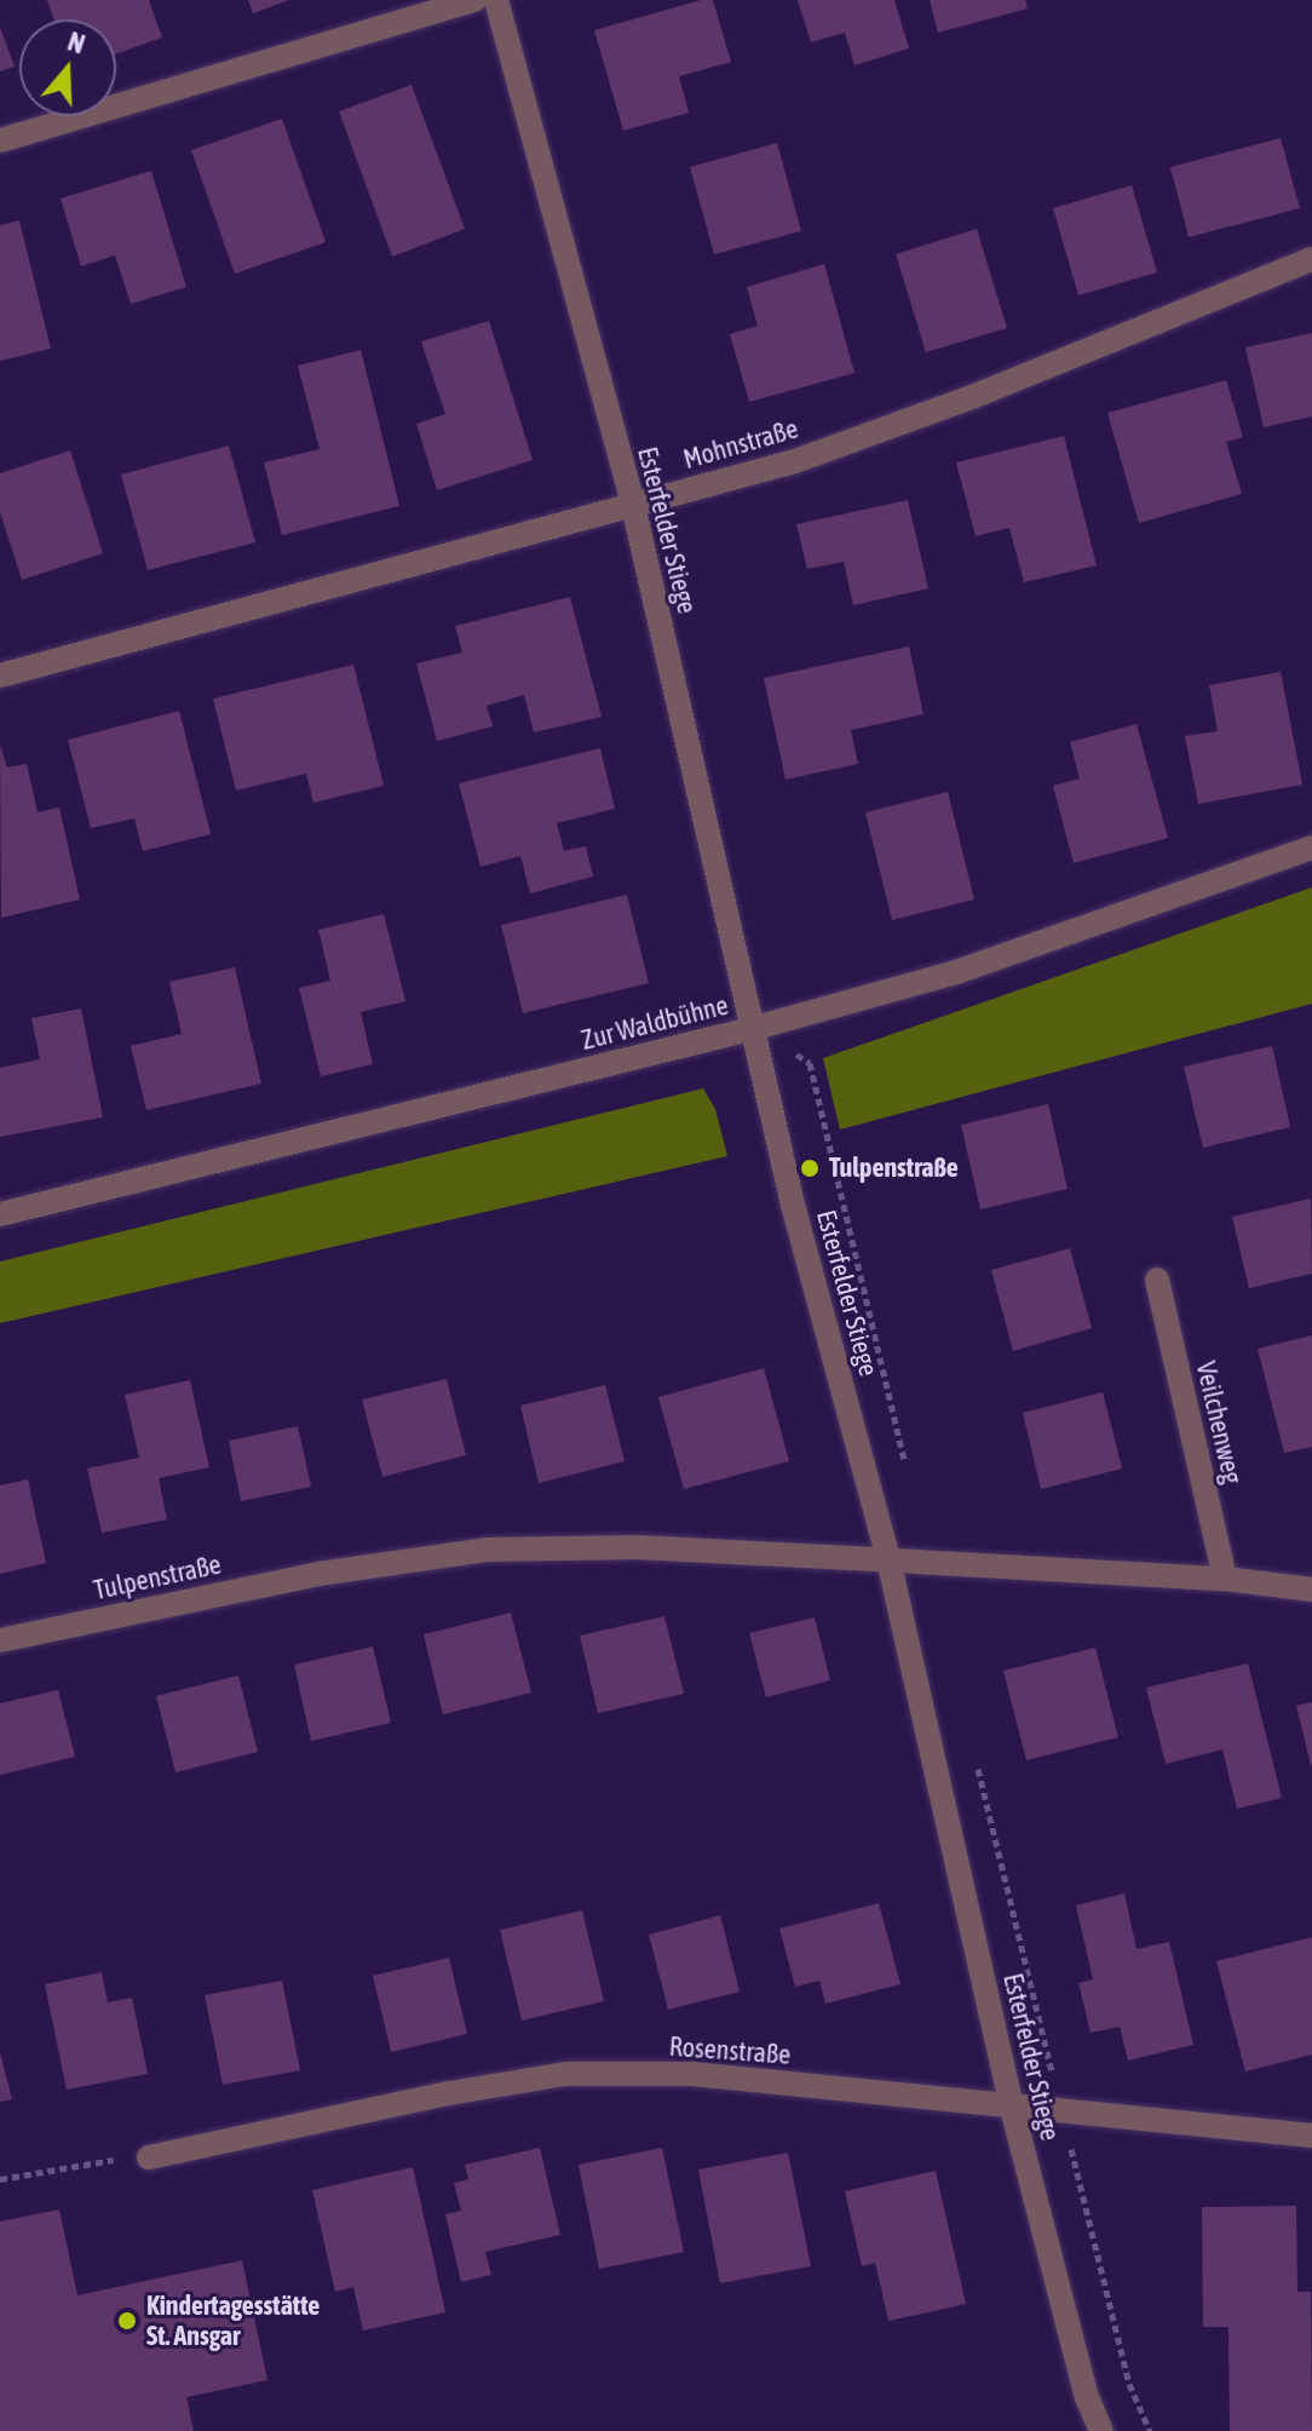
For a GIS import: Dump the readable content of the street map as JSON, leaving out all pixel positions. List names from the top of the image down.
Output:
{
  "streets": {
    "street": [
      "Mohnstraße",
      "Esterfelder Stiege",
      "Zur Waldbühne",
      "Veilchenweg",
      "Tulpenstraße",
      "Rosenstraße"
    ]
  },
  "crossings": [
    ["Mohnstraße", "Esterfelder Stiege"],
    ["Esterfelder Stiege", "Zur Waldbühne"],
    ["Esterfelder Stiege", "Tulpenstraße"],
    ["Esterfelder Stiege", "Rosenstraße"],
    ["Veilchenweg", "Tulpenstraße"]
  ],
  "places": ["Tulpenstraße", "Kindertagesstätte St. Ansgar"],
  "north": "top"
}
